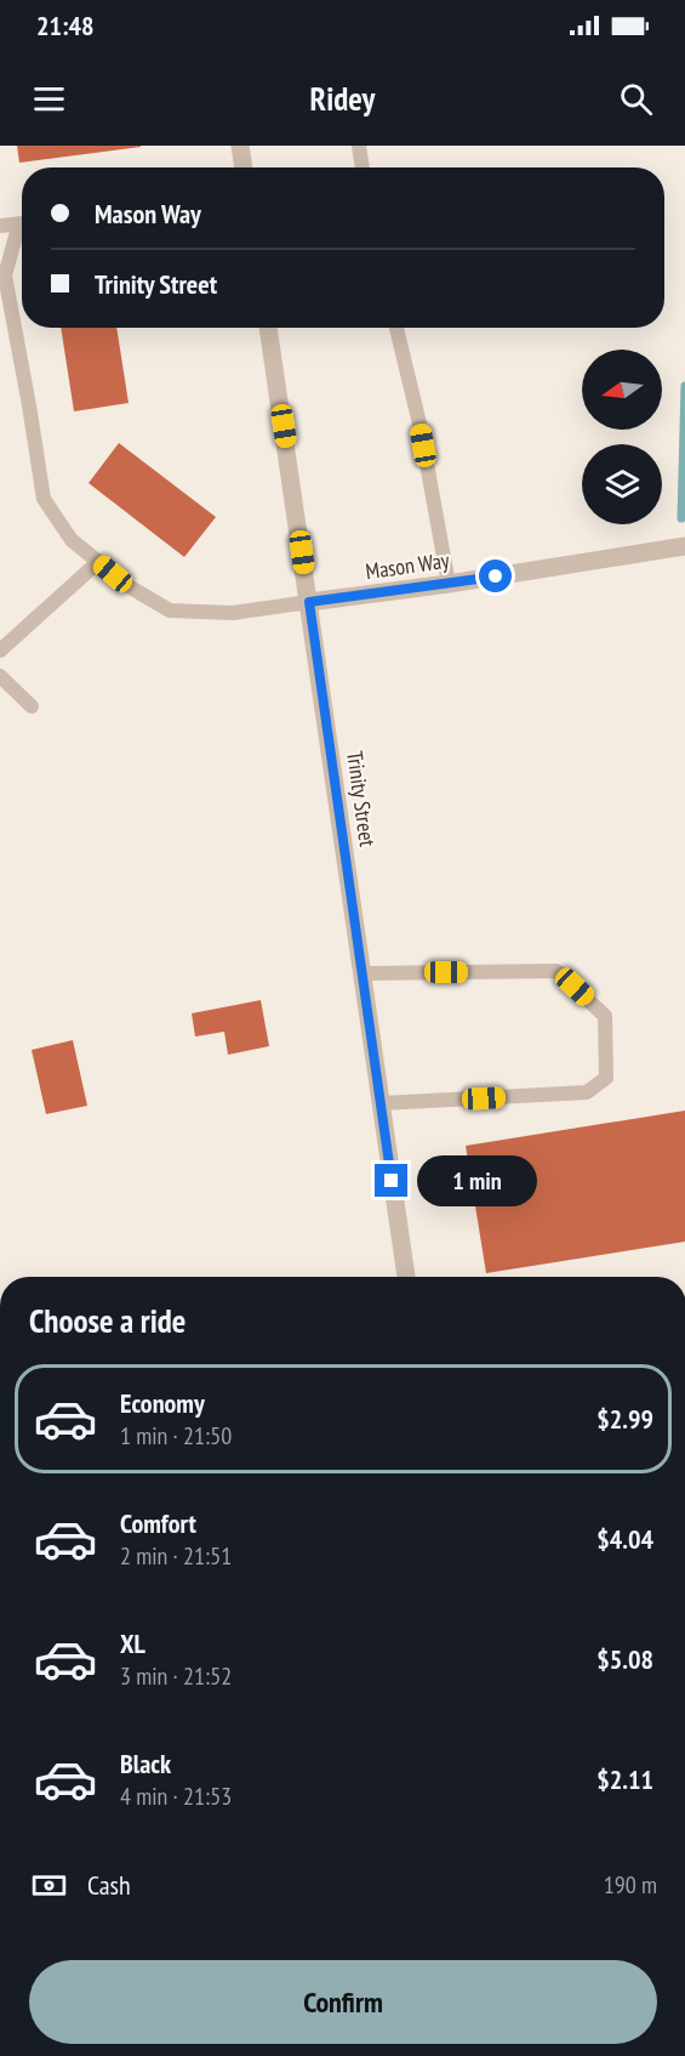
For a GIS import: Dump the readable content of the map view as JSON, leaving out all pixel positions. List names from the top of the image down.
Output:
{
  "streets": {
    "street": ["Mason Way", "Trinity Street"]
  },
  "crossings": [
    ["Mason Way", "Trinity Street"]
  ],
  "north": "left",
  "page": {
    "status": "21:48",
    "header": "Ridey",
    "banner": ["Mason Way", "Trinity Street"],
    "bubble": "1 min",
    "heading": "Choose a ride",
    "list": [
      {
        "name": "Economy",
        "note": "1 min · 21:50",
        "value": "$2.99"
      },
      {
        "name": "Comfort",
        "note": "2 min · 21:51",
        "value": "$4.04"
      },
      {
        "name": "XL",
        "note": "3 min · 21:52",
        "value": "$5.08"
      },
      {
        "name": "Black",
        "note": "4 min · 21:53",
        "value": "$2.11"
      }
    ],
    "pay": ["Cash", "190 m"],
    "buttons": "Confirm"
  }
}
